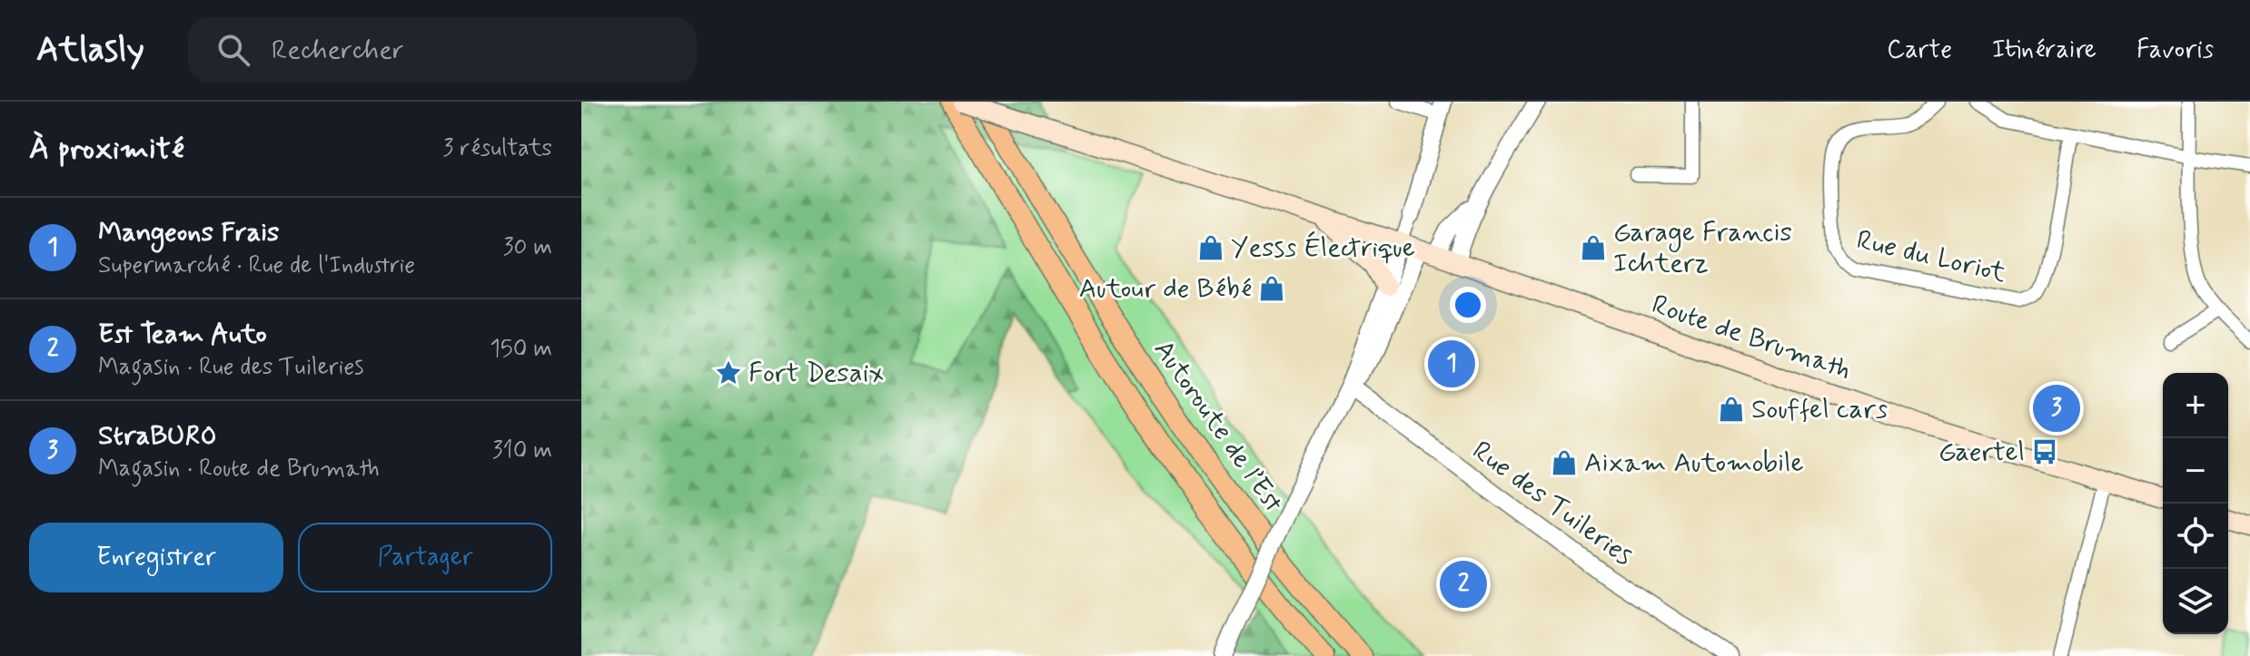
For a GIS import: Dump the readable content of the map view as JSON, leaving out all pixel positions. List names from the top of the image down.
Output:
{
  "streets": {
    "highway": ["Autoroute de l’Est"],
    "main road": ["Route de Brumath"],
    "street": ["Rue du Loriot", "Rue des Tuileries"]
  },
  "places": {
    "shop": [
      "Yesss Électrique",
      "Garage Francis Ichterz",
      "Autour de Bébé",
      "Souffel cars",
      "Aixam Automobile"
    ],
    "place": ["Fort Desaix"],
    "bus stop": ["Gaertel"]
  },
  "page": {
    "header": "Atlasly",
    "search": "Rechercher",
    "nav": ["Carte", "Itinéraire", "Favoris"],
    "heading": ["À proximité", "3 résultats"],
    "list": [
      {
        "mark": "1",
        "name": "Mangeons Frais",
        "note": "Supermarché · Rue de l'Industrie",
        "value": "30 m"
      },
      {
        "mark": "2",
        "name": "Est Team Auto",
        "note": "Magasin · Rue des Tuileries",
        "value": "150 m"
      },
      {
        "mark": "3",
        "name": "StraBURO",
        "note": "Magasin · Route de Brumath",
        "value": "310 m"
      }
    ],
    "pins": ["1", "3", "2"],
    "map_buttons": ["+", "−"],
    "buttons": ["Enregistrer", "Partager"]
  }
}
